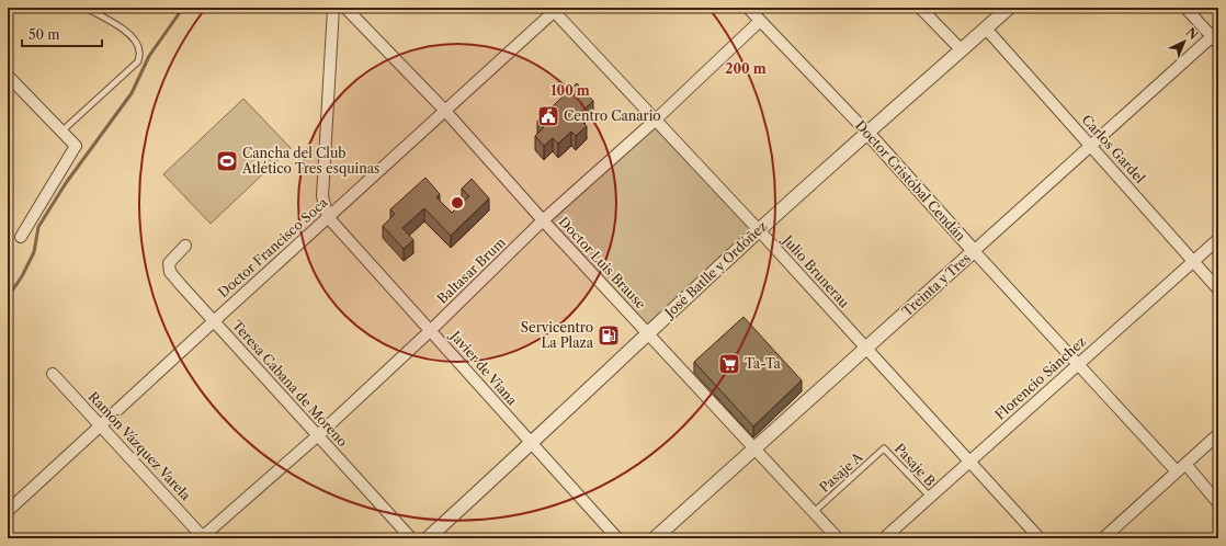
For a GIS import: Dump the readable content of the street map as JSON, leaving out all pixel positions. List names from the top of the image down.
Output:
{
  "streets": {
    "street": [
      "Carlos Gardel",
      "Doctor Cristóbal Cendán",
      "Doctor Francisco Soca",
      "Doctor Luis Brause",
      "José Batlle y Ordóñez",
      "Baltasar Brum",
      "Julio Brunerau",
      "Treinta y Tres",
      "Javier de Viana",
      "Florencio Sánchez",
      "Teresa Cabana de Moreno",
      "Ramón Vázquez Varela"
    ],
    "lane": ["Pasaje B", "Pasaje A"]
  },
  "crossings": [
    ["Carlos Gardel", "José Batlle y Ordóñez"],
    ["Carlos Gardel", "Treinta y Tres"],
    ["Carlos Gardel", "Florencio Sánchez"],
    ["Doctor Cristóbal Cendán", "José Batlle y Ordóñez"],
    ["Doctor Cristóbal Cendán", "Baltasar Brum"],
    ["Doctor Cristóbal Cendán", "Treinta y Tres"],
    ["Doctor Cristóbal Cendán", "Florencio Sánchez"],
    ["Doctor Francisco Soca", "Doctor Luis Brause"],
    ["Doctor Francisco Soca", "Julio Brunerau"],
    ["Doctor Francisco Soca", "Javier de Viana"],
    ["Doctor Francisco Soca", "Teresa Cabana de Moreno"],
    ["Doctor Francisco Soca", "Ramón Vázquez Varela"],
    ["Doctor Luis Brause", "José Batlle y Ordóñez"],
    ["Doctor Luis Brause", "Baltasar Brum"],
    ["Doctor Luis Brause", "Treinta y Tres"],
    ["Doctor Luis Brause", "Pasaje A"],
    ["José Batlle y Ordóñez", "Julio Brunerau"],
    ["José Batlle y Ordóñez", "Javier de Viana"],
    ["Baltasar Brum", "Julio Brunerau"],
    ["Baltasar Brum", "Javier de Viana"],
    ["Baltasar Brum", "Teresa Cabana de Moreno"],
    ["Baltasar Brum", "Ramón Vázquez Varela"],
    ["Julio Brunerau", "Treinta y Tres"],
    ["Julio Brunerau", "Florencio Sánchez"],
    ["Florencio Sánchez", "Pasaje B"],
    ["Pasaje B", "Pasaje A"]
  ],
  "places": {
    "public building": ["Centro Canario"],
    "sports": ["Cancha del Club Atlético Tres esquinas"],
    "fuel station": ["Servicentro La Plaza"],
    "supermarket": ["Ta-Ta"]
  },
  "scale_bar": "50 m",
  "north": "top right",
  "rings": ["200 m", "100 m"]
}
